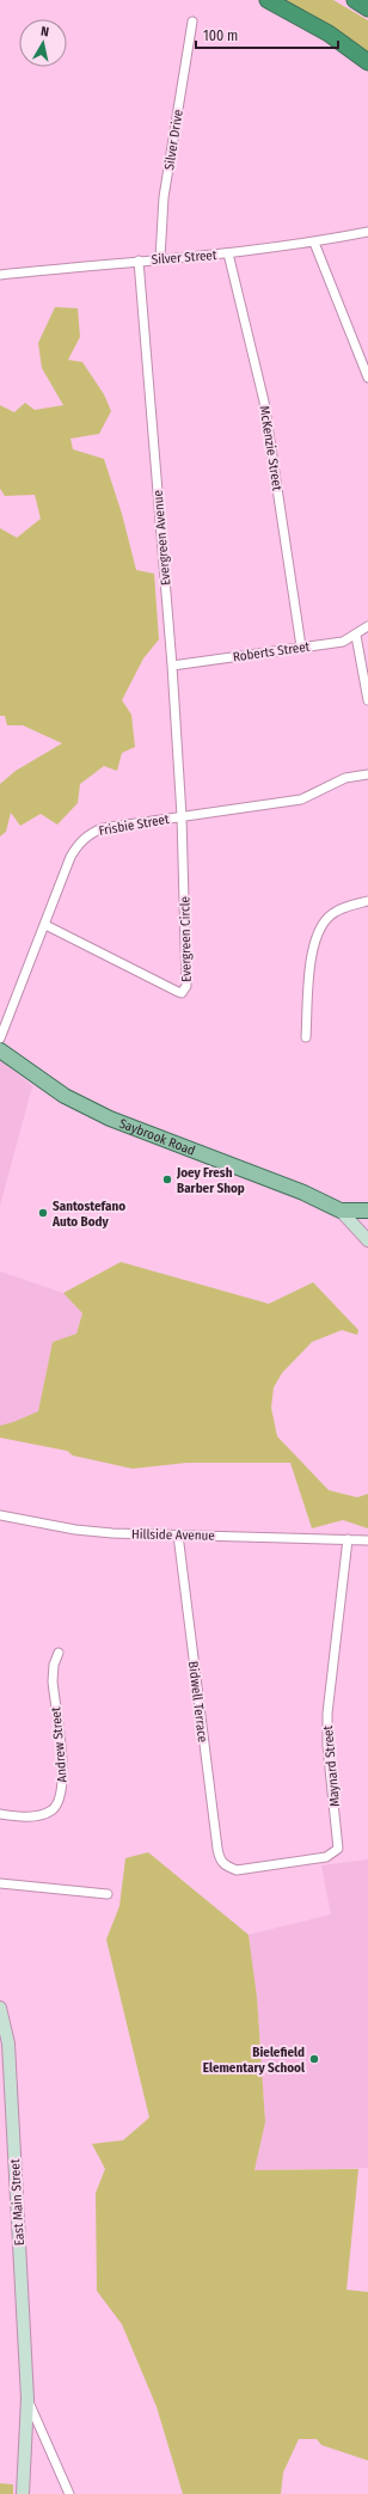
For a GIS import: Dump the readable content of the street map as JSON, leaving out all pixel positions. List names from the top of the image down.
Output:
{
  "streets": {
    "main road": ["Saybrook Road", "East Main Street"],
    "street": [
      "Silver Drive",
      "Silver Street",
      "McKenzie Street",
      "Evergreen Avenue",
      "Roberts Street",
      "Frisbie Street",
      "Evergreen Circle",
      "Hillside Avenue",
      "Bidwell Terrace",
      "Andrew Street",
      "Maynard Street"
    ]
  },
  "crossings": [
    ["Silver Drive", "Silver Street"],
    ["Silver Street", "McKenzie Street"],
    ["Silver Street", "Evergreen Avenue"],
    ["McKenzie Street", "Roberts Street"],
    ["Evergreen Avenue", "Roberts Street"],
    ["Evergreen Avenue", "Frisbie Street"],
    ["Evergreen Avenue", "Evergreen Circle"],
    ["Frisbie Street", "Evergreen Circle"],
    ["Hillside Avenue", "Bidwell Terrace"],
    ["Hillside Avenue", "Maynard Street"],
    ["Bidwell Terrace", "Maynard Street"]
  ],
  "places": ["Joey Fresh Barber Shop", "Santostefano Auto Body", "Bielefield Elementary School"],
  "scale_bar": "100 m",
  "north": "top"
}
